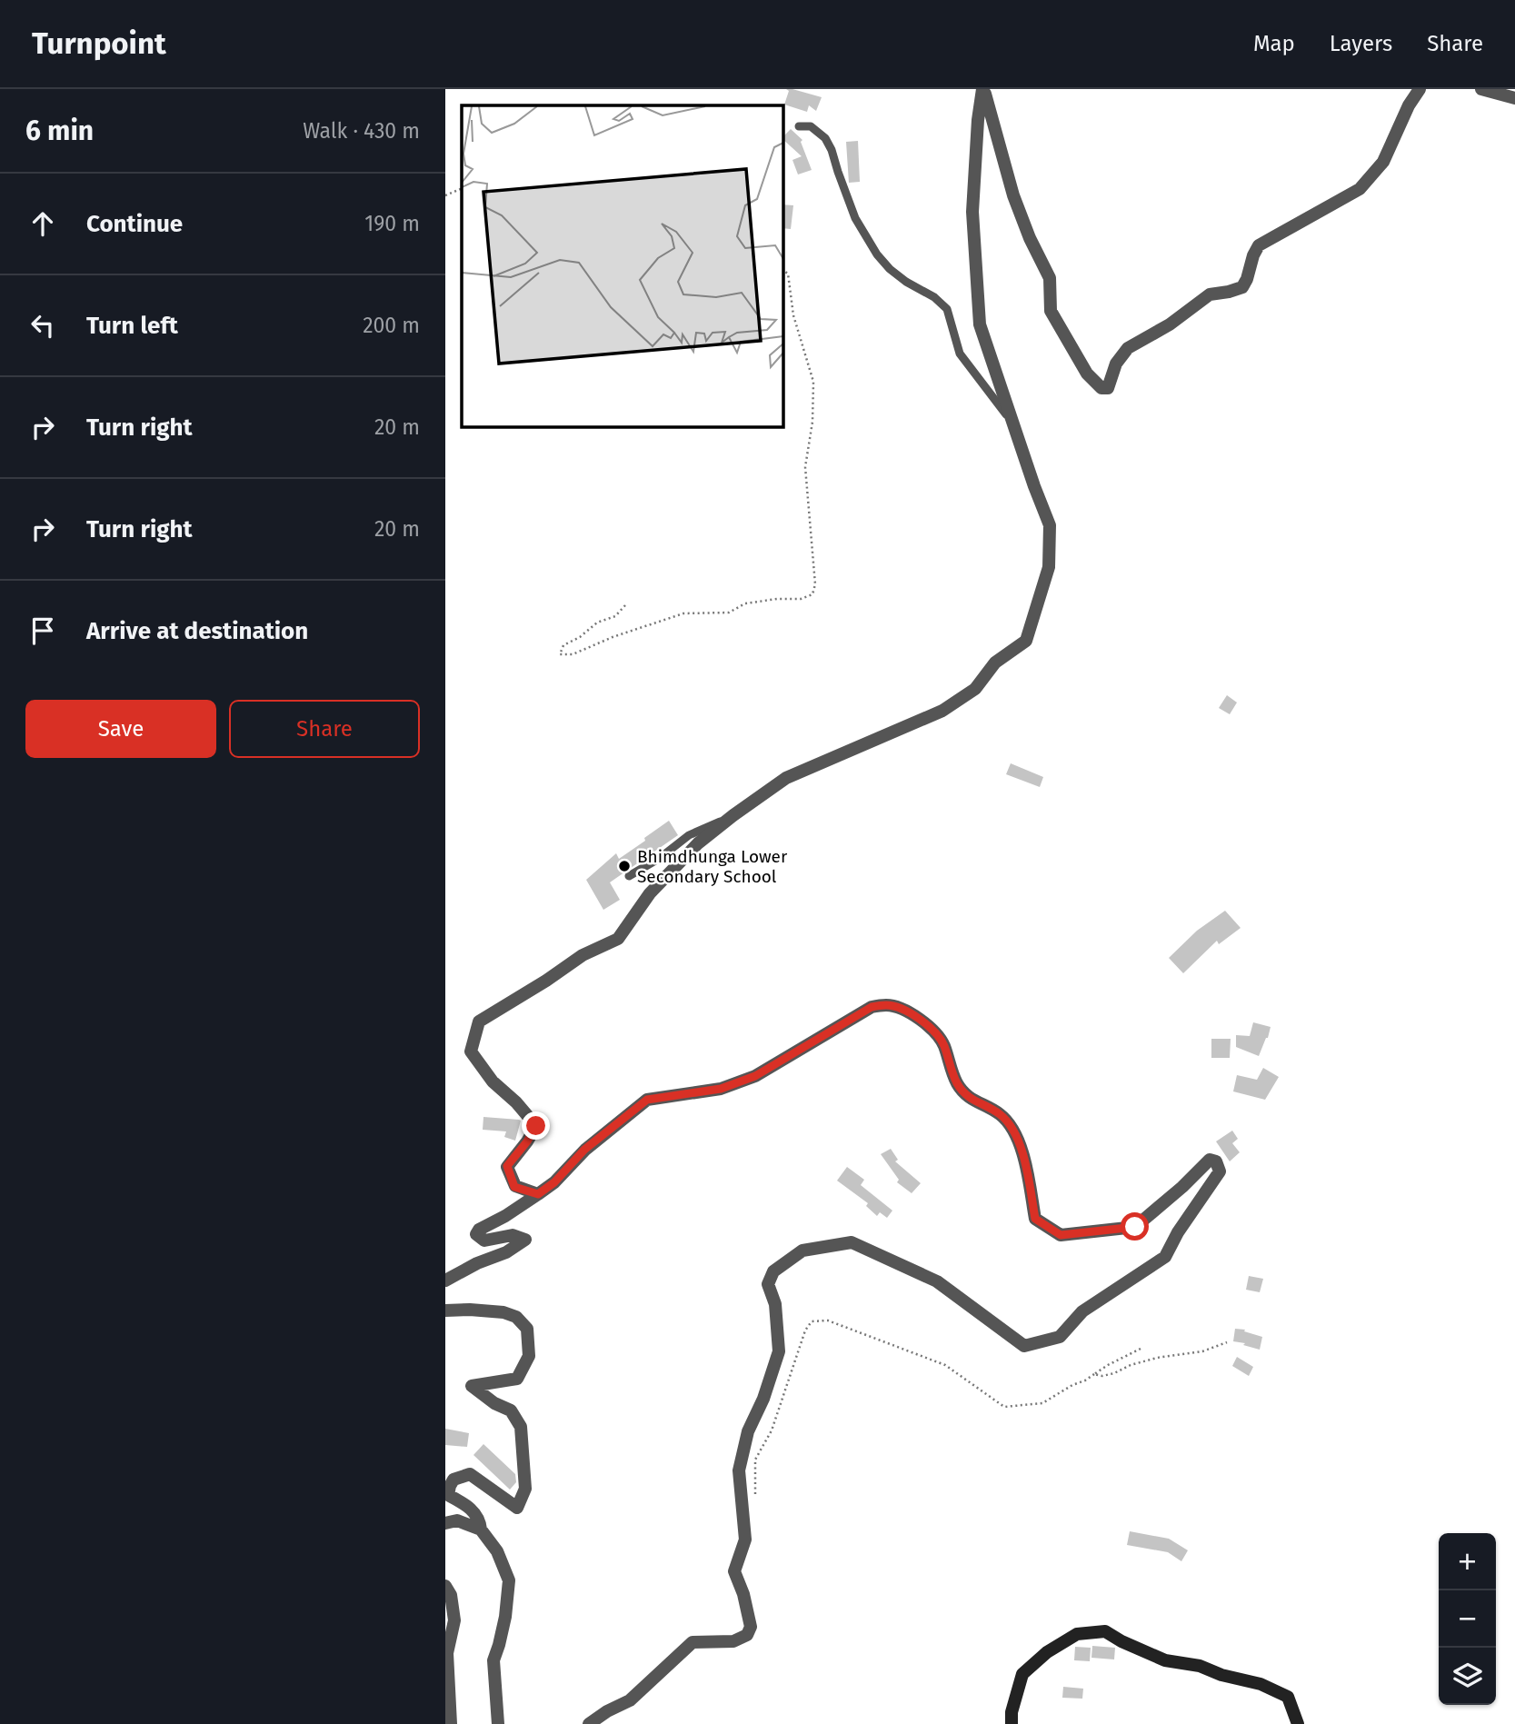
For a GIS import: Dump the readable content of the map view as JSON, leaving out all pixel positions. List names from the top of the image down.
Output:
{
  "places": ["Bhimdhunga Lower Secondary School"],
  "page": {
    "header": "Turnpoint",
    "nav": ["Map", "Layers", "Share"],
    "heading": ["6 min", "Walk · 430 m"],
    "list": [
      ["Continue", "190 m"],
      ["Turn left", "200 m"],
      ["Turn right", "20 m"],
      ["Turn right", "20 m"],
      "Arrive at destination"
    ],
    "buttons": ["Save", "Share"],
    "map_buttons": ["+", "−"]
  }
}
